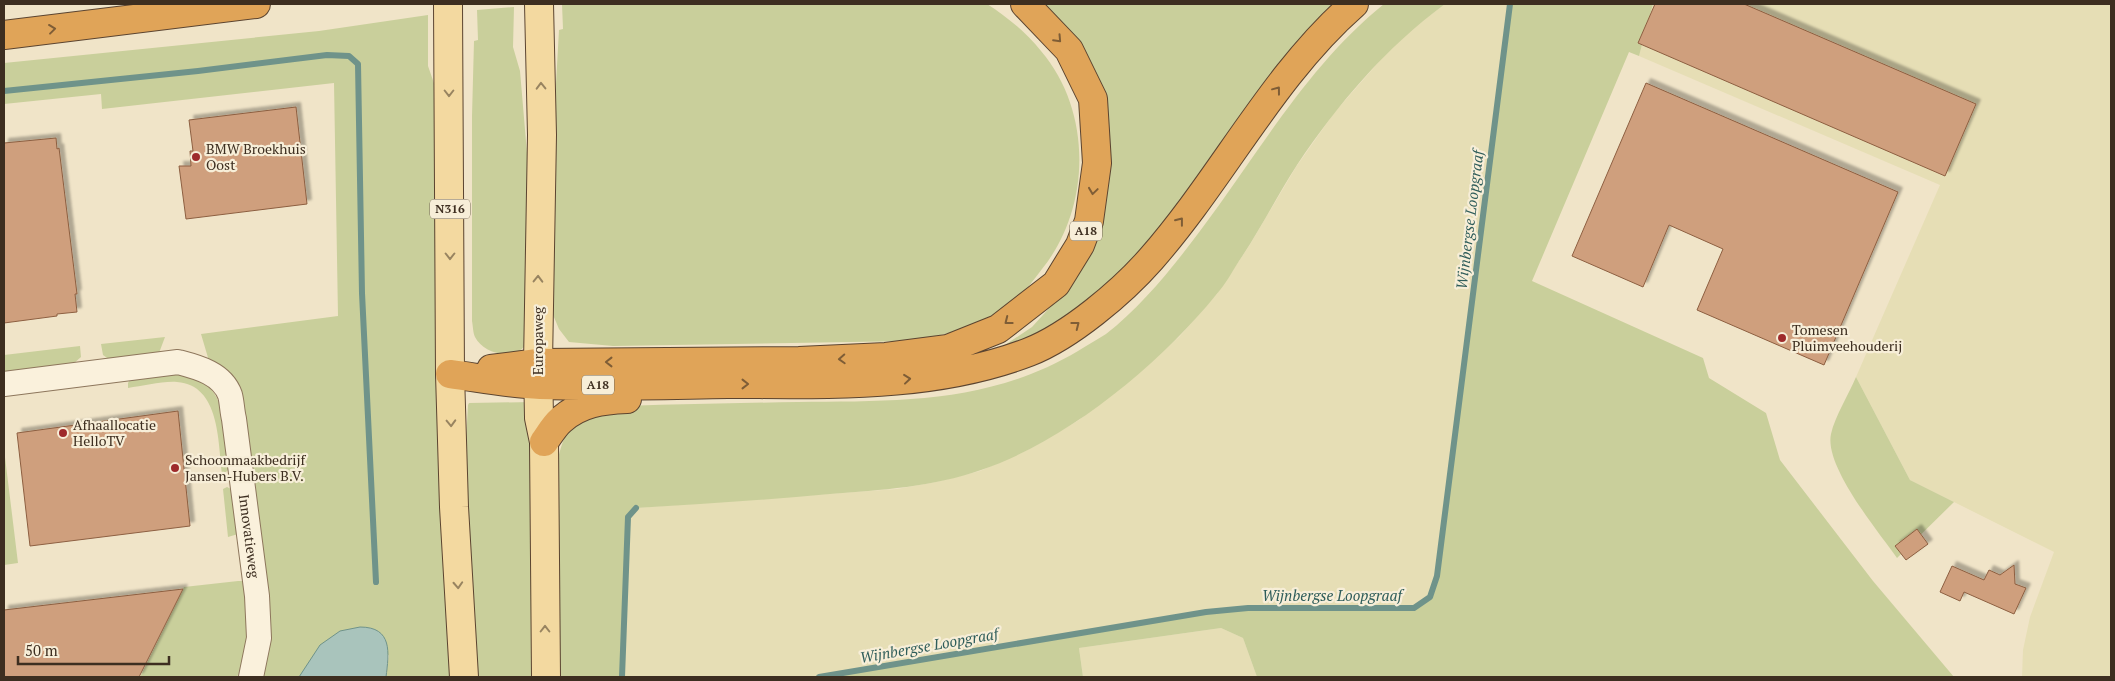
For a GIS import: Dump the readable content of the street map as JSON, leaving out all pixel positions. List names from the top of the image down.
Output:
{
  "streets": {
    "highway": ["A18"],
    "main road": ["N316", "Europaweg"],
    "street": ["Innovatieweg"]
  },
  "crossings": [
    ["N316", "A18"],
    ["A18", "Europaweg"]
  ],
  "water": ["Wijnbergse Loopgraaf"],
  "places": [
    "BMW Broekhuis Oost",
    "Tomesen Pluimveehouderij",
    "Afhaallocatie HelloTV",
    "Schoonmaakbedrijf Jansen-Hubers B.V."
  ],
  "scale_bar": "50 m"
}
